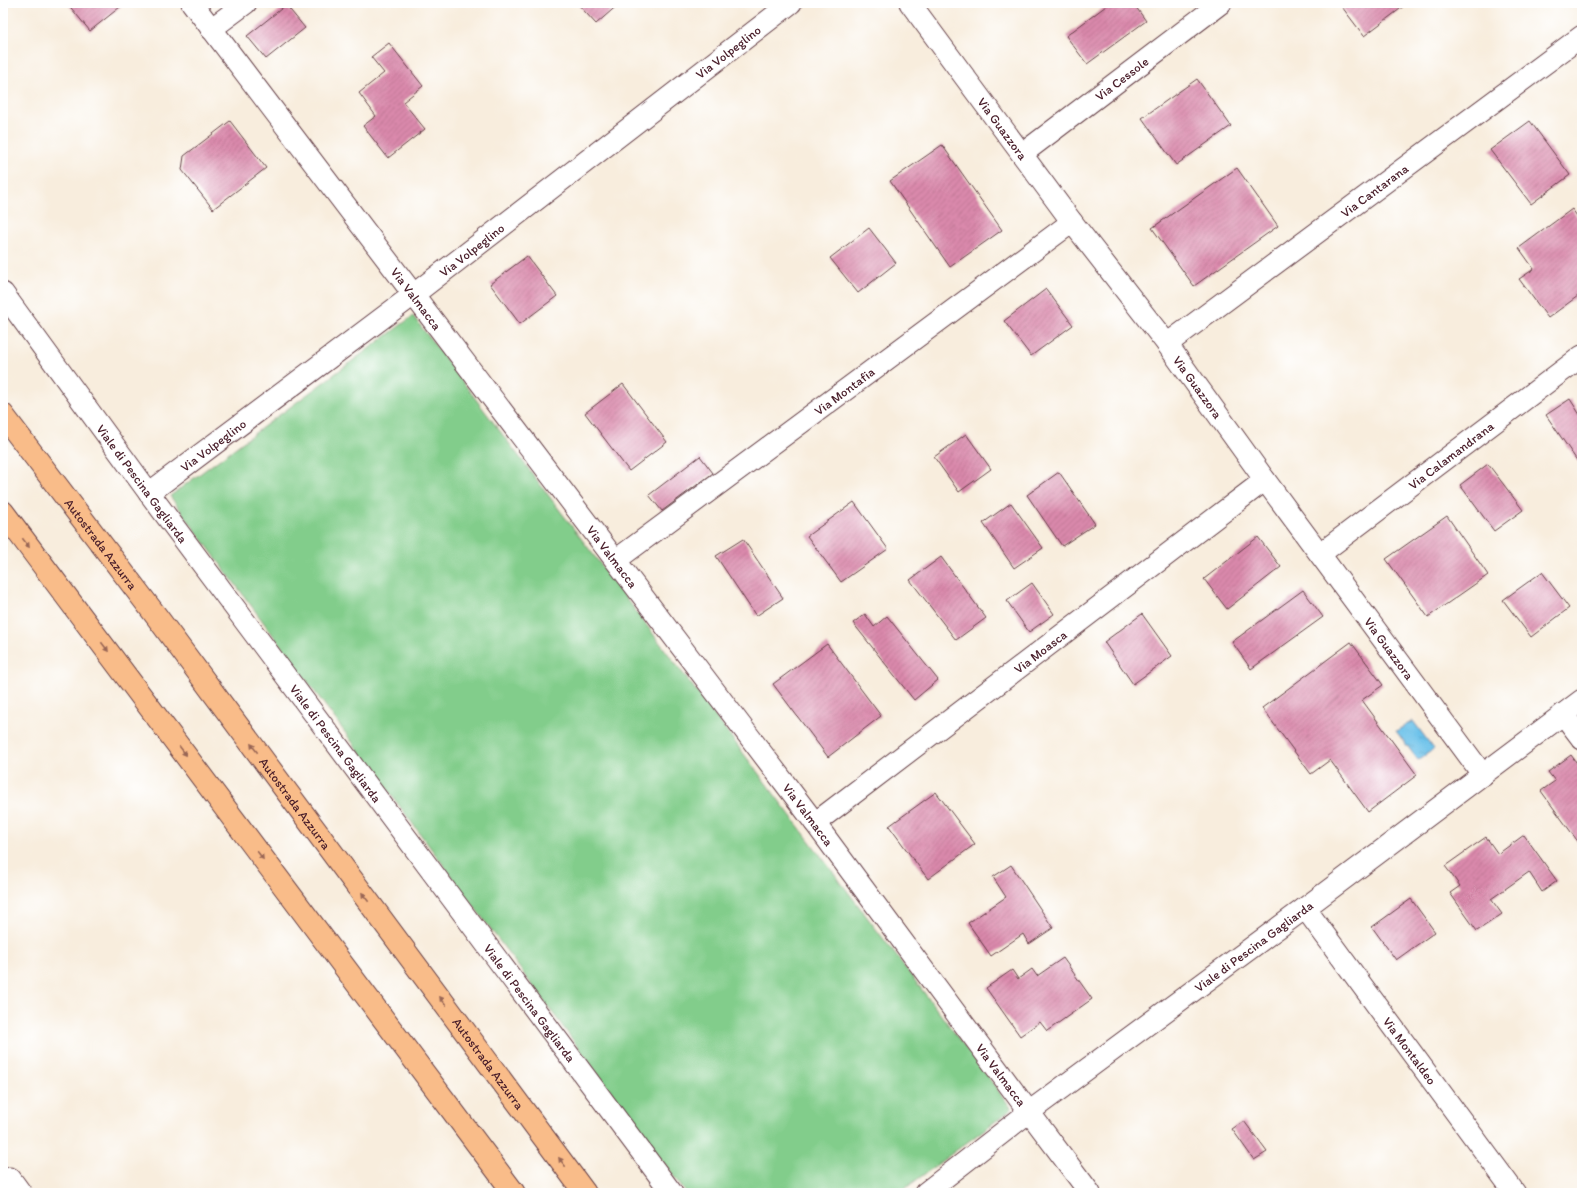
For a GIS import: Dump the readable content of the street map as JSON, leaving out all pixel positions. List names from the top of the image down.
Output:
{
  "streets": {
    "highway": ["Autostrada Azzurra"],
    "street": [
      "Via Volpeglino",
      "Via Cessole",
      "Via Guazzora",
      "Via Cantarana",
      "Via Valmacca",
      "Via Montafia",
      "Via Calamandrana",
      "Viale di Pescina Gagliarda",
      "Via Moasca",
      "Via Montaldeo"
    ]
  },
  "crossings": [
    ["Via Volpeglino", "Via Valmacca"],
    ["Via Volpeglino", "Viale di Pescina Gagliarda"],
    ["Via Cessole", "Via Guazzora"],
    ["Via Guazzora", "Via Cantarana"],
    ["Via Guazzora", "Via Montafia"],
    ["Via Guazzora", "Via Calamandrana"],
    ["Via Guazzora", "Viale di Pescina Gagliarda"],
    ["Via Guazzora", "Via Moasca"],
    ["Via Valmacca", "Via Montafia"],
    ["Via Valmacca", "Viale di Pescina Gagliarda"],
    ["Via Valmacca", "Via Moasca"],
    ["Viale di Pescina Gagliarda", "Via Montaldeo"]
  ]
}
